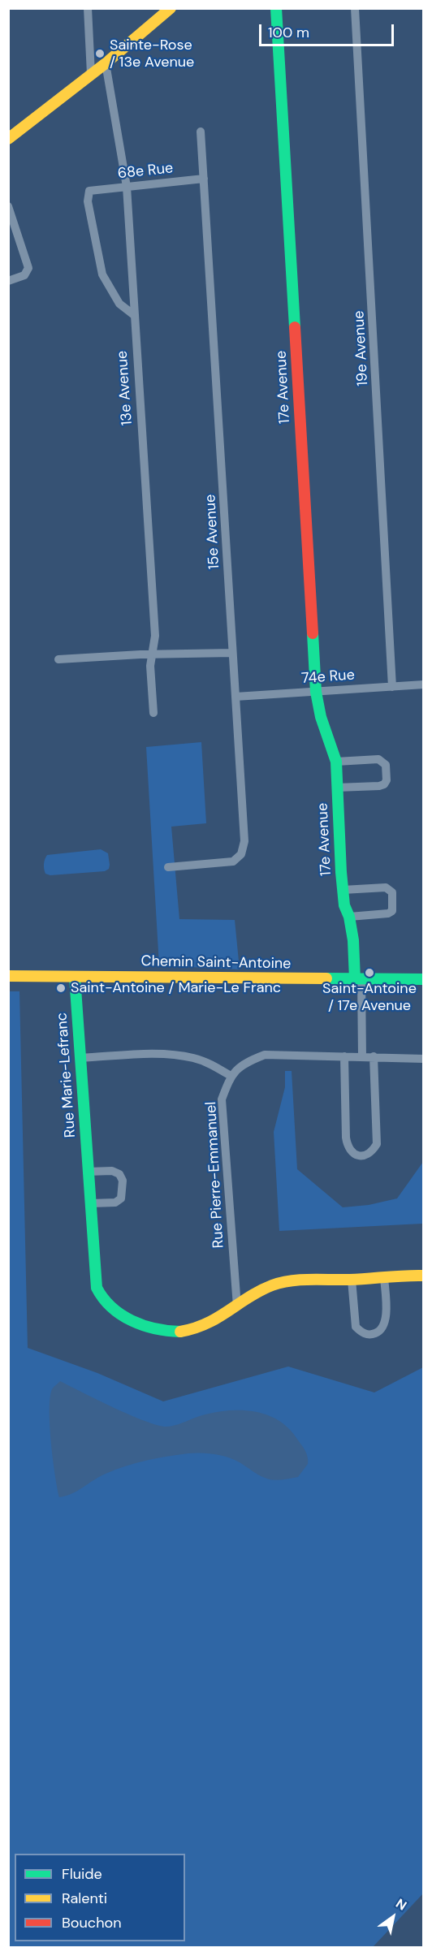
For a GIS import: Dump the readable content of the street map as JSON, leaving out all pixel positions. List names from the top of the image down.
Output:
{
  "streets": {
    "street": [
      "68e Rue",
      "19e Avenue",
      "17e Avenue",
      "13e Avenue",
      "15e Avenue",
      "74e Rue",
      "Chemin Saint-Antoine",
      "Rue Marie-Lefranc",
      "Rue Pierre-Emmanuel"
    ]
  },
  "crossings": [
    ["68e Rue", "13e Avenue"],
    ["68e Rue", "15e Avenue"],
    ["19e Avenue", "74e Rue"],
    ["17e Avenue", "74e Rue"],
    ["17e Avenue", "Chemin Saint-Antoine"],
    ["15e Avenue", "74e Rue"],
    ["Chemin Saint-Antoine", "Rue Marie-Lefranc"],
    ["Rue Marie-Lefranc", "Rue Pierre-Emmanuel"]
  ],
  "places": ["Sainte-Rose / 13e Avenue", "Saint-Antoine / 17e Avenue", "Saint-Antoine / Marie-Le Franc"],
  "legend": ["Fluide", "Ralenti", "Bouchon"],
  "scale_bar": "100 m",
  "north": "top right"
}
